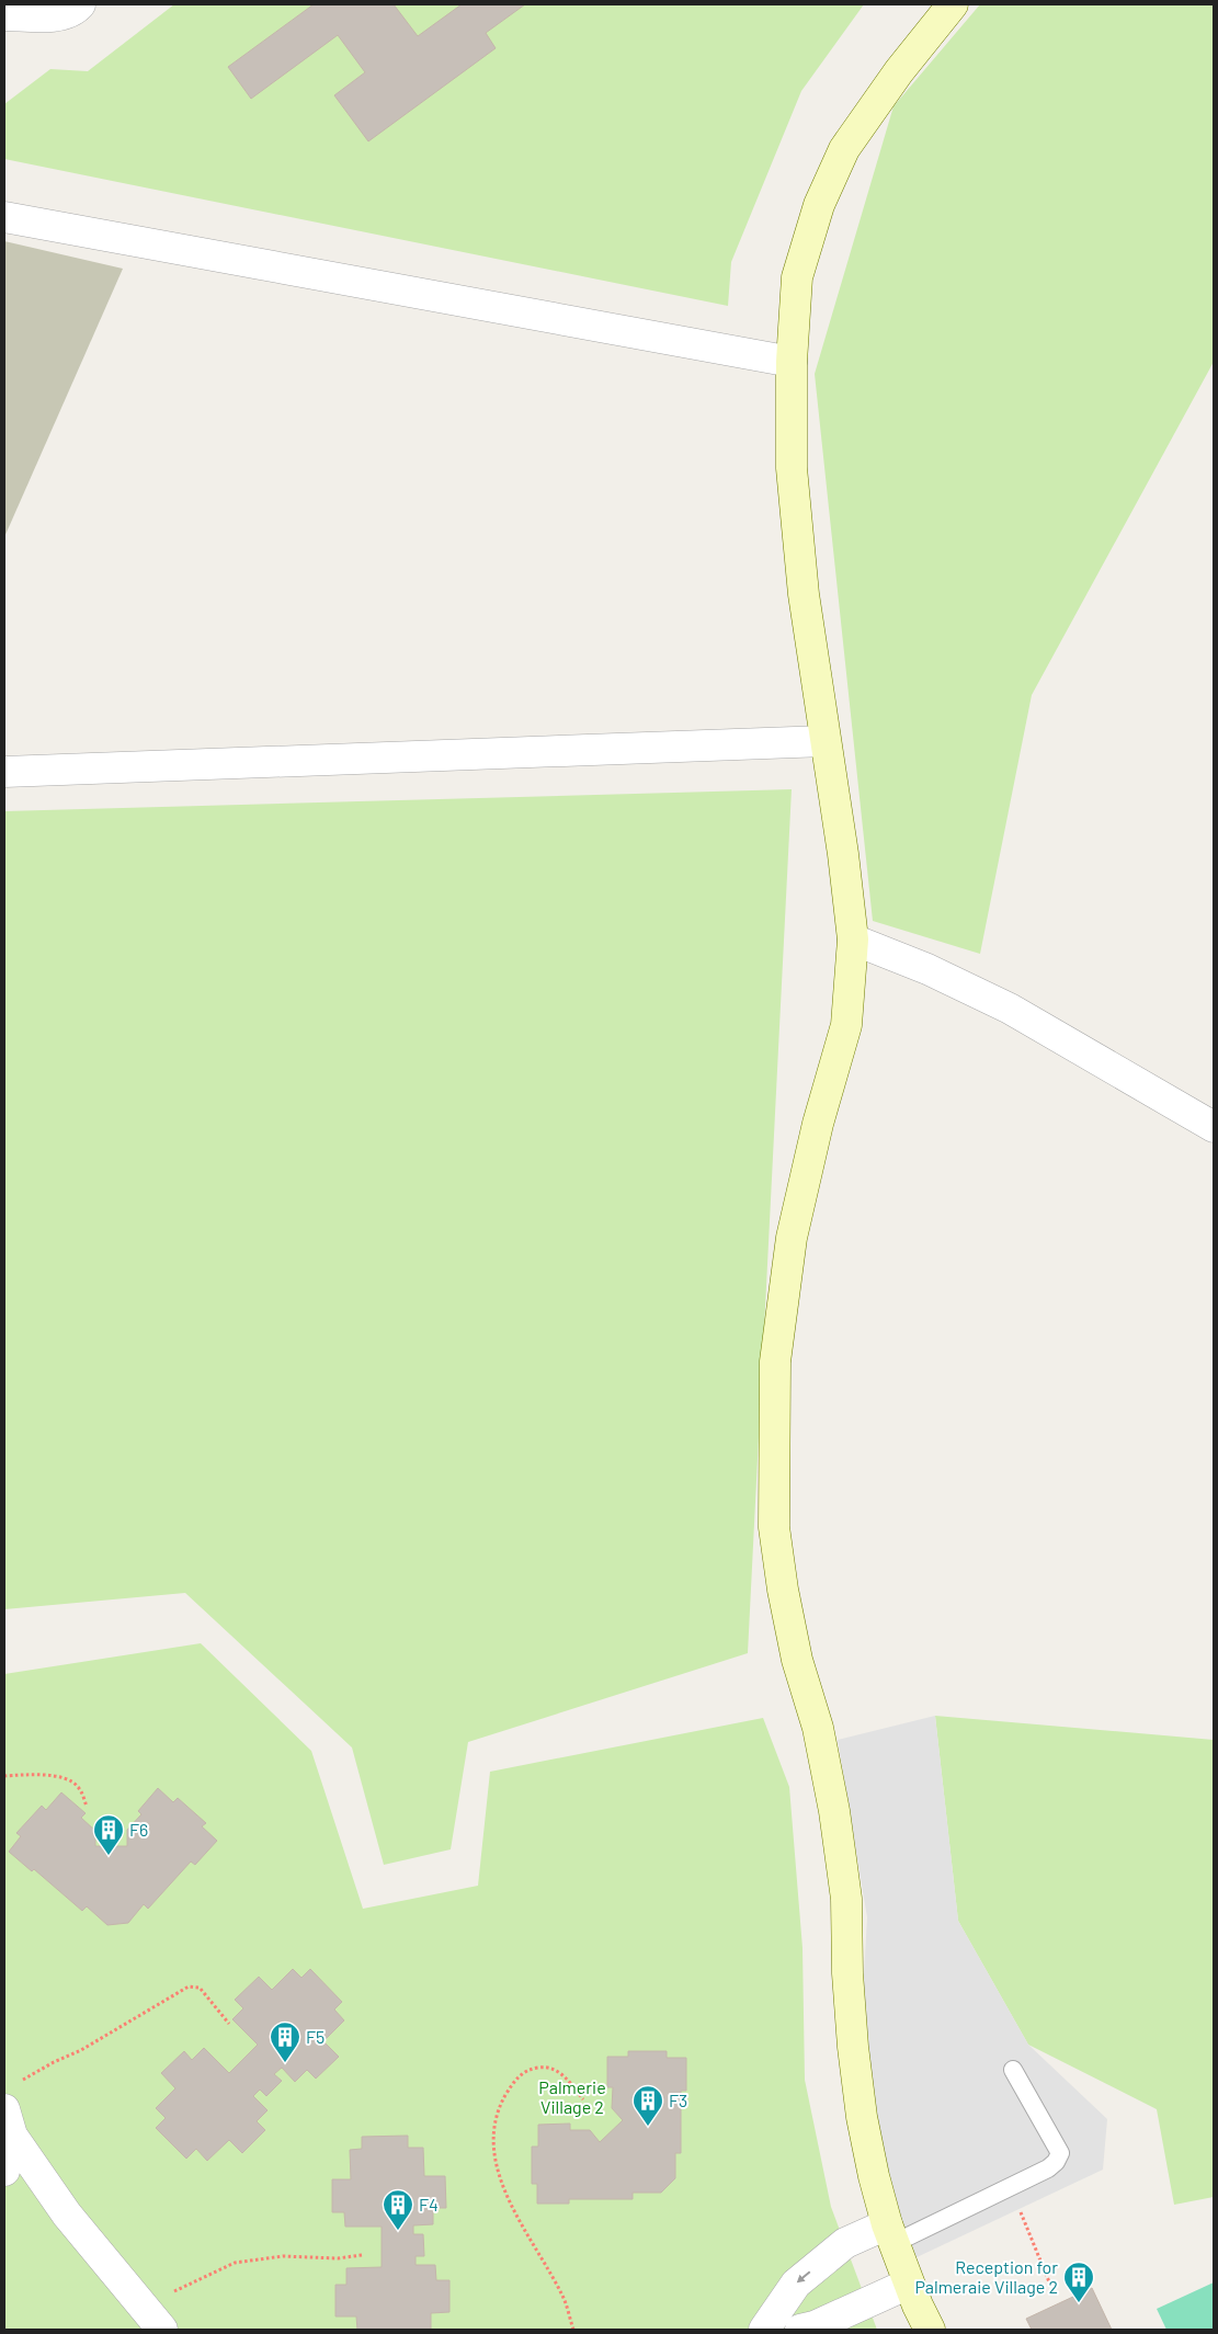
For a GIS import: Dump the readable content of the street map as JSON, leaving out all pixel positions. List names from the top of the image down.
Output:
{
  "parks": ["Palmerie Village 2"],
  "places": {
    "building": [
      "F6",
      "F5",
      "F3",
      "F4",
      "Reception for Palmeraie Village 2"
    ]
  }
}
